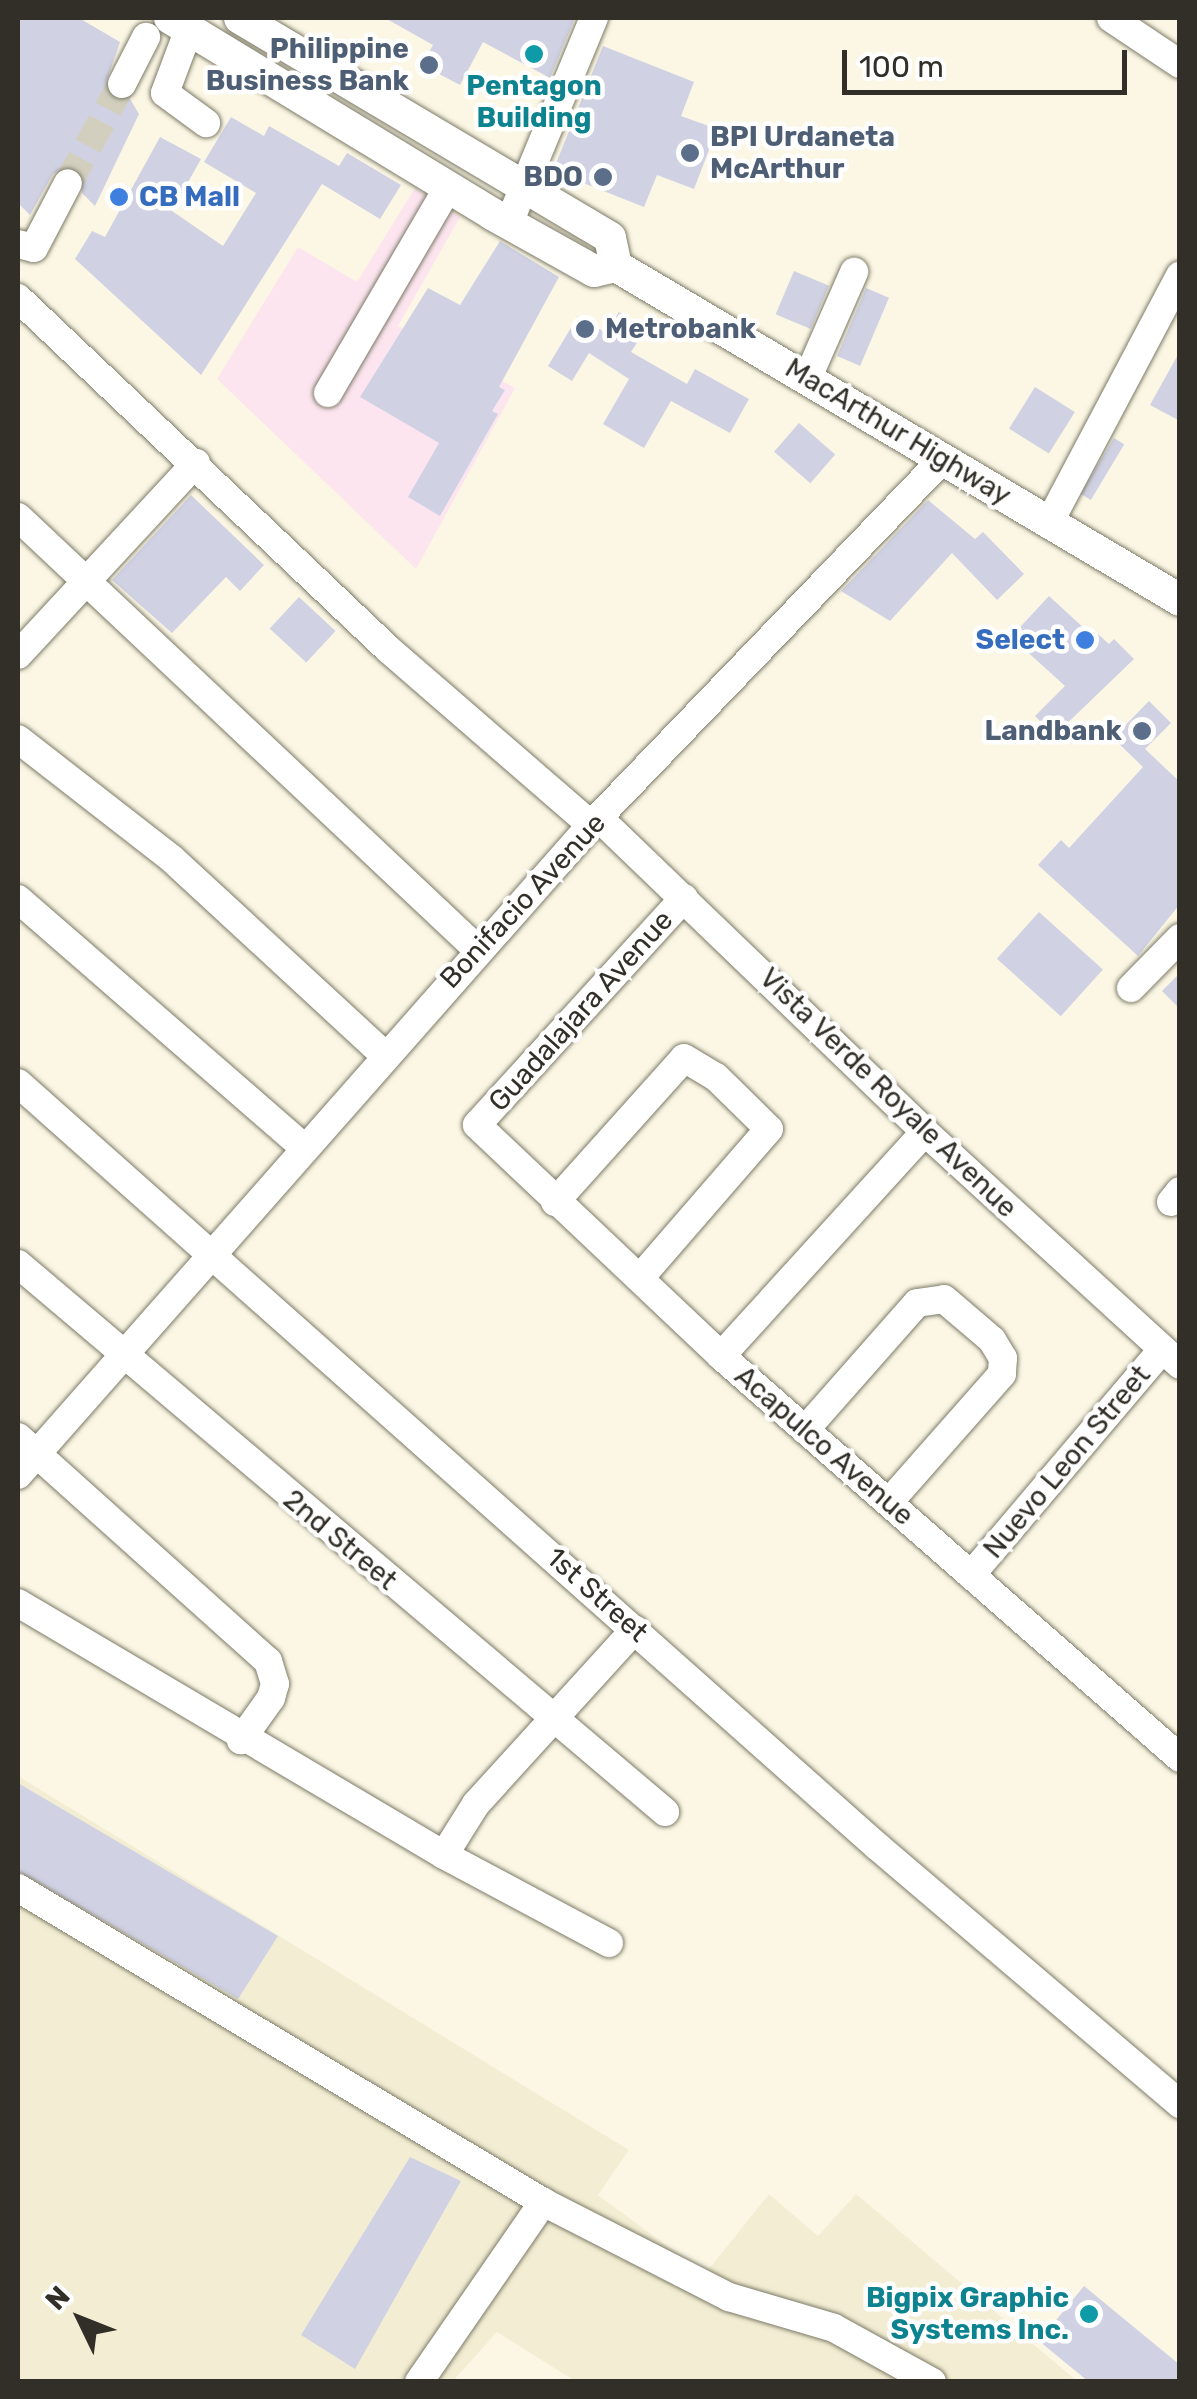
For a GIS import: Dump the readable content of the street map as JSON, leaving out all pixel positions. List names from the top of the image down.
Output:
{
  "streets": {
    "main road": ["MacArthur Highway"],
    "street": [
      "Bonifacio Avenue",
      "Guadalajara Avenue",
      "Vista Verde Royale Avenue",
      "Acapulco Avenue",
      "Nuevo Leon Street",
      "2nd Street",
      "1st Street"
    ]
  },
  "crossings": [
    ["MacArthur Highway", "Bonifacio Avenue"],
    ["Bonifacio Avenue", "Vista Verde Royale Avenue"],
    ["Bonifacio Avenue", "2nd Street"],
    ["Bonifacio Avenue", "1st Street"],
    ["Guadalajara Avenue", "Vista Verde Royale Avenue"],
    ["Guadalajara Avenue", "Acapulco Avenue"],
    ["Vista Verde Royale Avenue", "Nuevo Leon Street"],
    ["Acapulco Avenue", "Nuevo Leon Street"]
  ],
  "places": [
    "Pentagon Building",
    "Philippine Business Bank",
    "BPI Urdaneta McArthur",
    "BDO",
    "CB Mall",
    "Metrobank",
    "Select",
    "Landbank",
    "Bigpix Graphic Systems Inc."
  ],
  "scale_bar": "100 m",
  "north": "top left"
}
